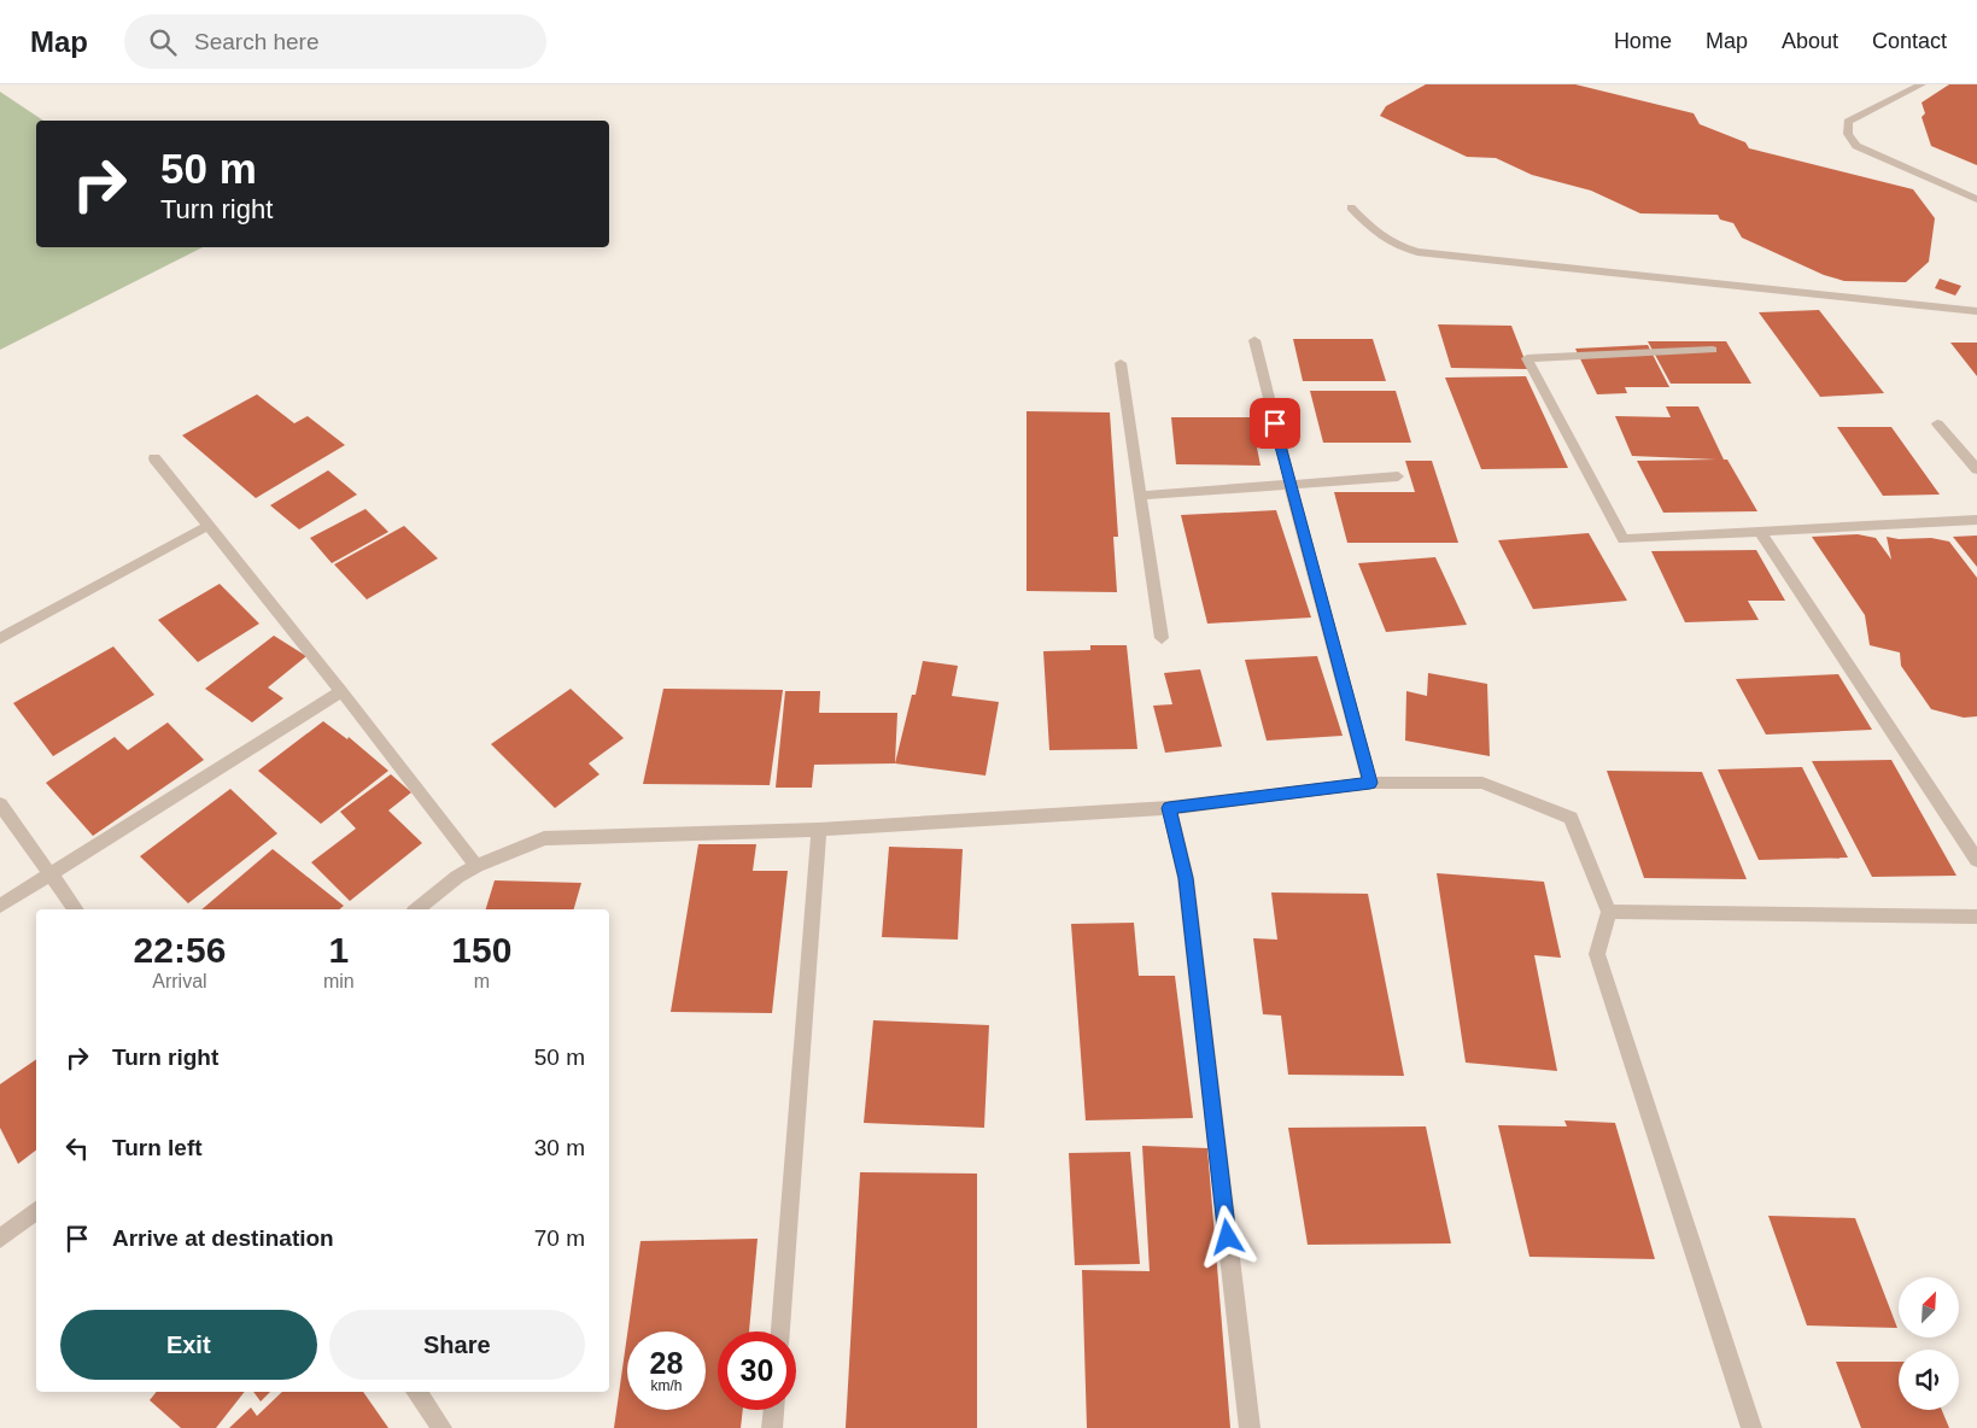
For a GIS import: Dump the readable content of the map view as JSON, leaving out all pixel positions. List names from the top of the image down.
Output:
{
  "north": "top right",
  "page": {
    "header": "Map",
    "search": "Search here",
    "nav": [
      "Home",
      "Map",
      "About",
      "Contact"
    ],
    "turn": ["50 m", "Turn right"],
    "eta": [
      "22:56",
      "Arrival",
      "1",
      "min",
      "150",
      "m"
    ],
    "list": [
      {
        "name": "Turn right",
        "value": "50 m"
      },
      {
        "name": "Turn left",
        "value": "30 m"
      },
      {
        "name": "Arrive at destination",
        "value": "70 m"
      }
    ],
    "buttons": ["Exit", "Share"],
    "speed": "28 km/h",
    "limit": "30"
  }
}
